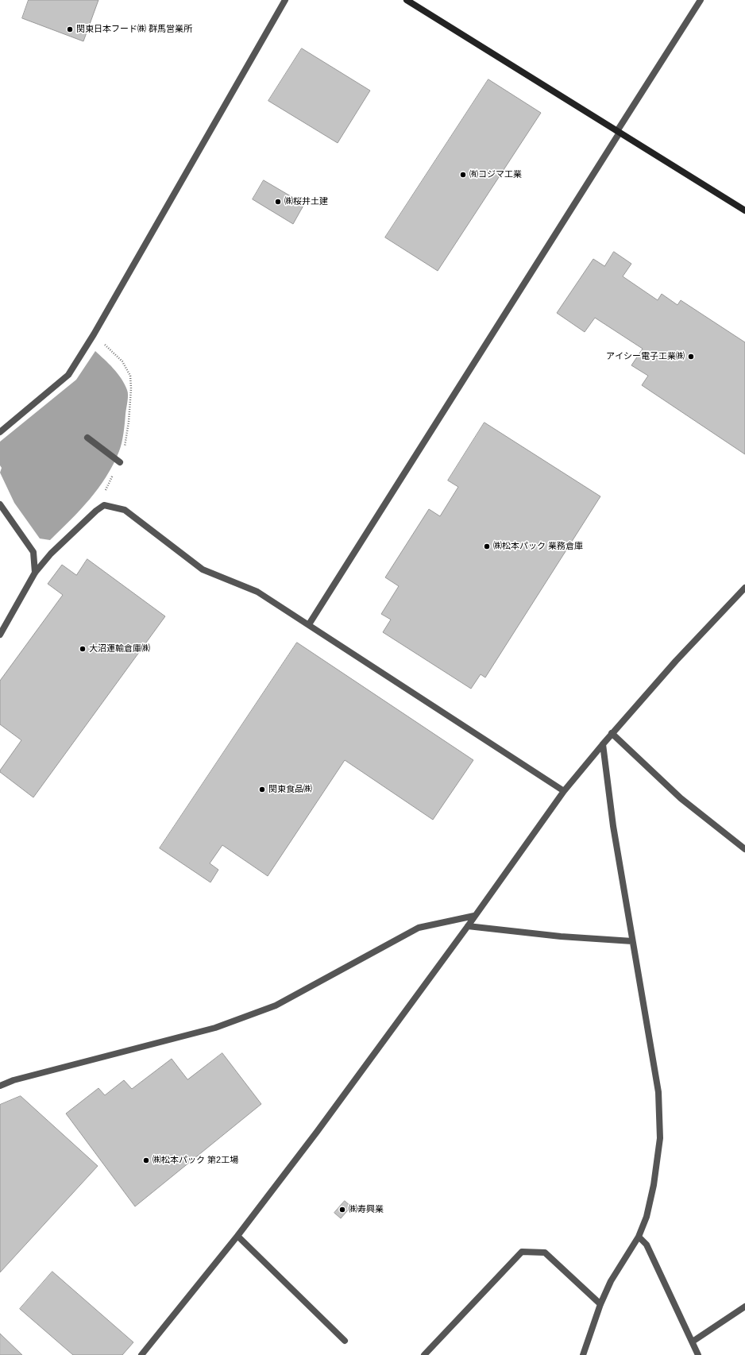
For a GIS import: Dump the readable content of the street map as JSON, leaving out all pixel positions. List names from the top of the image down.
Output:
{
  "places": [
    "関東日本フード㈱ 群馬営業所",
    "㈲コジマ工業",
    "㈱桜井土建",
    "アイシー電子工業㈱",
    "㈱松本パック 業務倉庫",
    "大沼運輸倉庫㈱",
    "関東食品㈱",
    "㈱松本パック 第2工場",
    "㈱寿興業"
  ]
}
